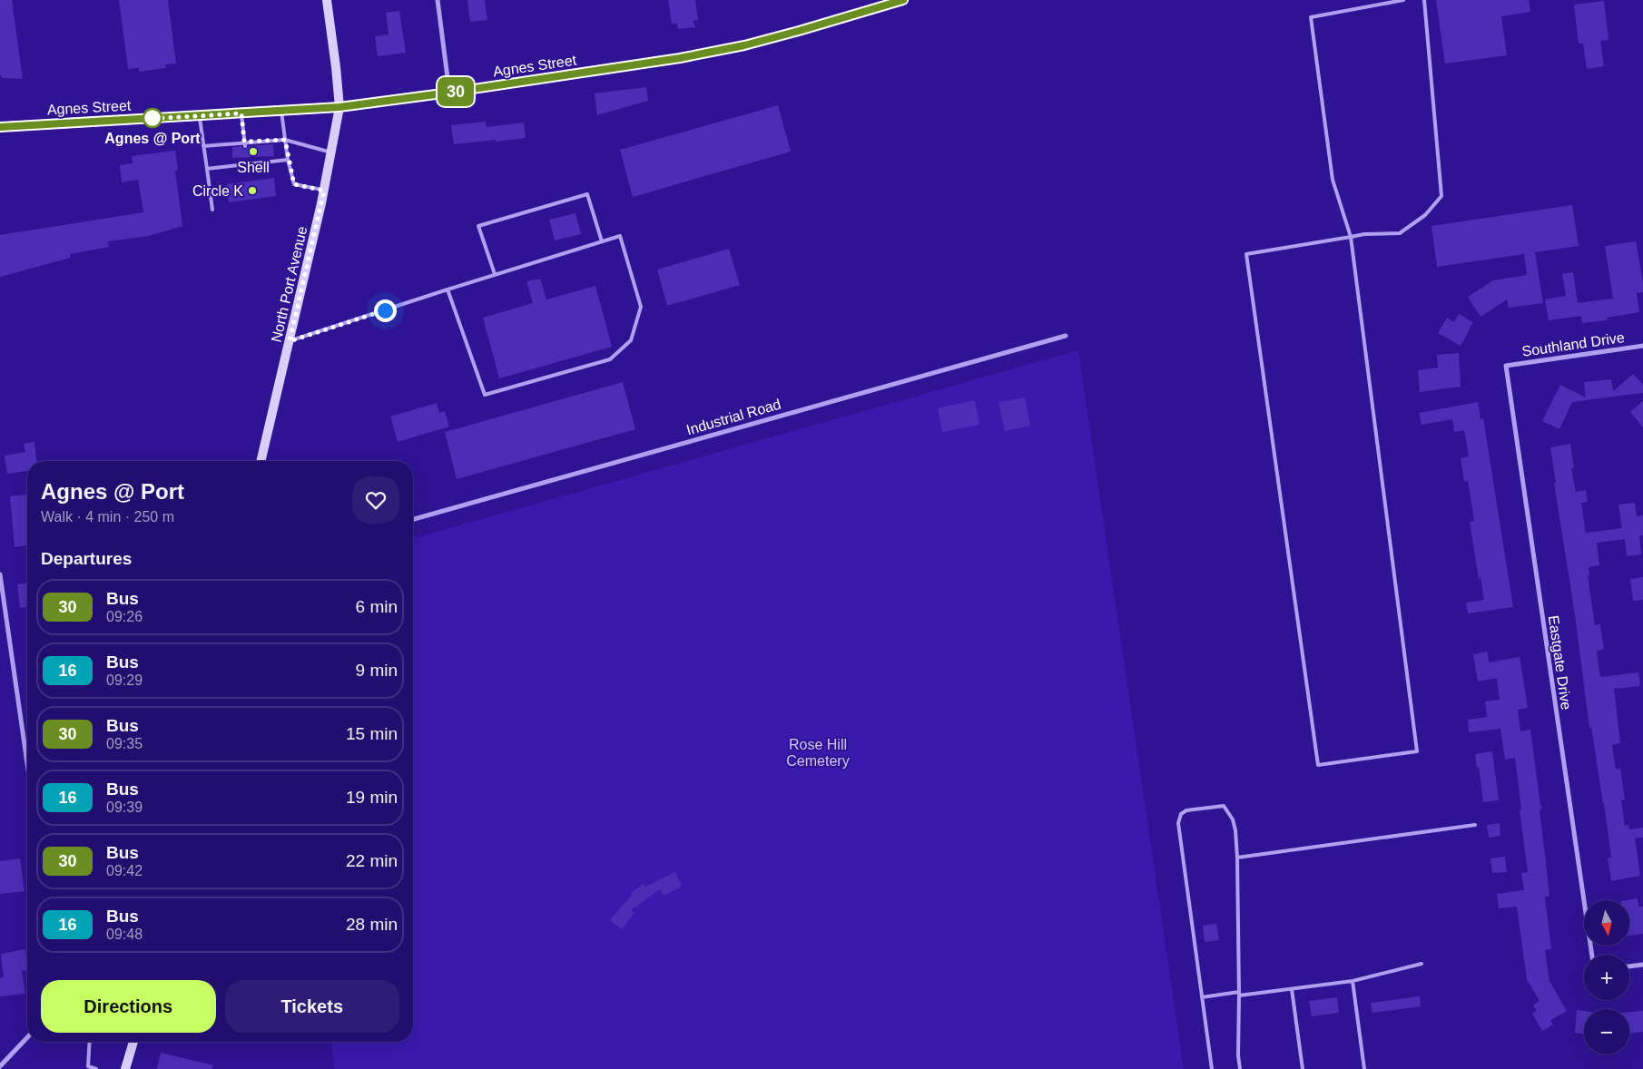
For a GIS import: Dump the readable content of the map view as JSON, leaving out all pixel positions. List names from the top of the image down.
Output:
{
  "streets": {
    "main road": ["Agnes Street", "North Port Avenue"],
    "street": ["Southland Drive", "Industrial Road", "Eastgate Drive"]
  },
  "crossings": [
    ["Agnes Street", "North Port Avenue"],
    ["Southland Drive", "Eastgate Drive"]
  ],
  "parks": ["Rose Hill Cemetery"],
  "places": ["Agnes @ Port", "Shell", "Circle K"],
  "lines": ["bus line 30"],
  "north": "bottom",
  "page": {
    "on_map": "30",
    "heading": [
      ["Agnes @ Port", "Walk · 4 min · 250 m"],
      "Departures"
    ],
    "list": [
      {
        "mark": "30",
        "name": "Bus",
        "note": "09:26",
        "value": "6 min"
      },
      {
        "mark": "16",
        "name": "Bus",
        "note": "09:29",
        "value": "9 min"
      },
      {
        "mark": "30",
        "name": "Bus",
        "note": "09:35",
        "value": "15 min"
      },
      {
        "mark": "16",
        "name": "Bus",
        "note": "09:39",
        "value": "19 min"
      },
      {
        "mark": "30",
        "name": "Bus",
        "note": "09:42",
        "value": "22 min"
      },
      {
        "mark": "16",
        "name": "Bus",
        "note": "09:48",
        "value": "28 min"
      }
    ],
    "map_buttons": ["+", "−"],
    "buttons": ["Directions", "Tickets"]
  }
}
